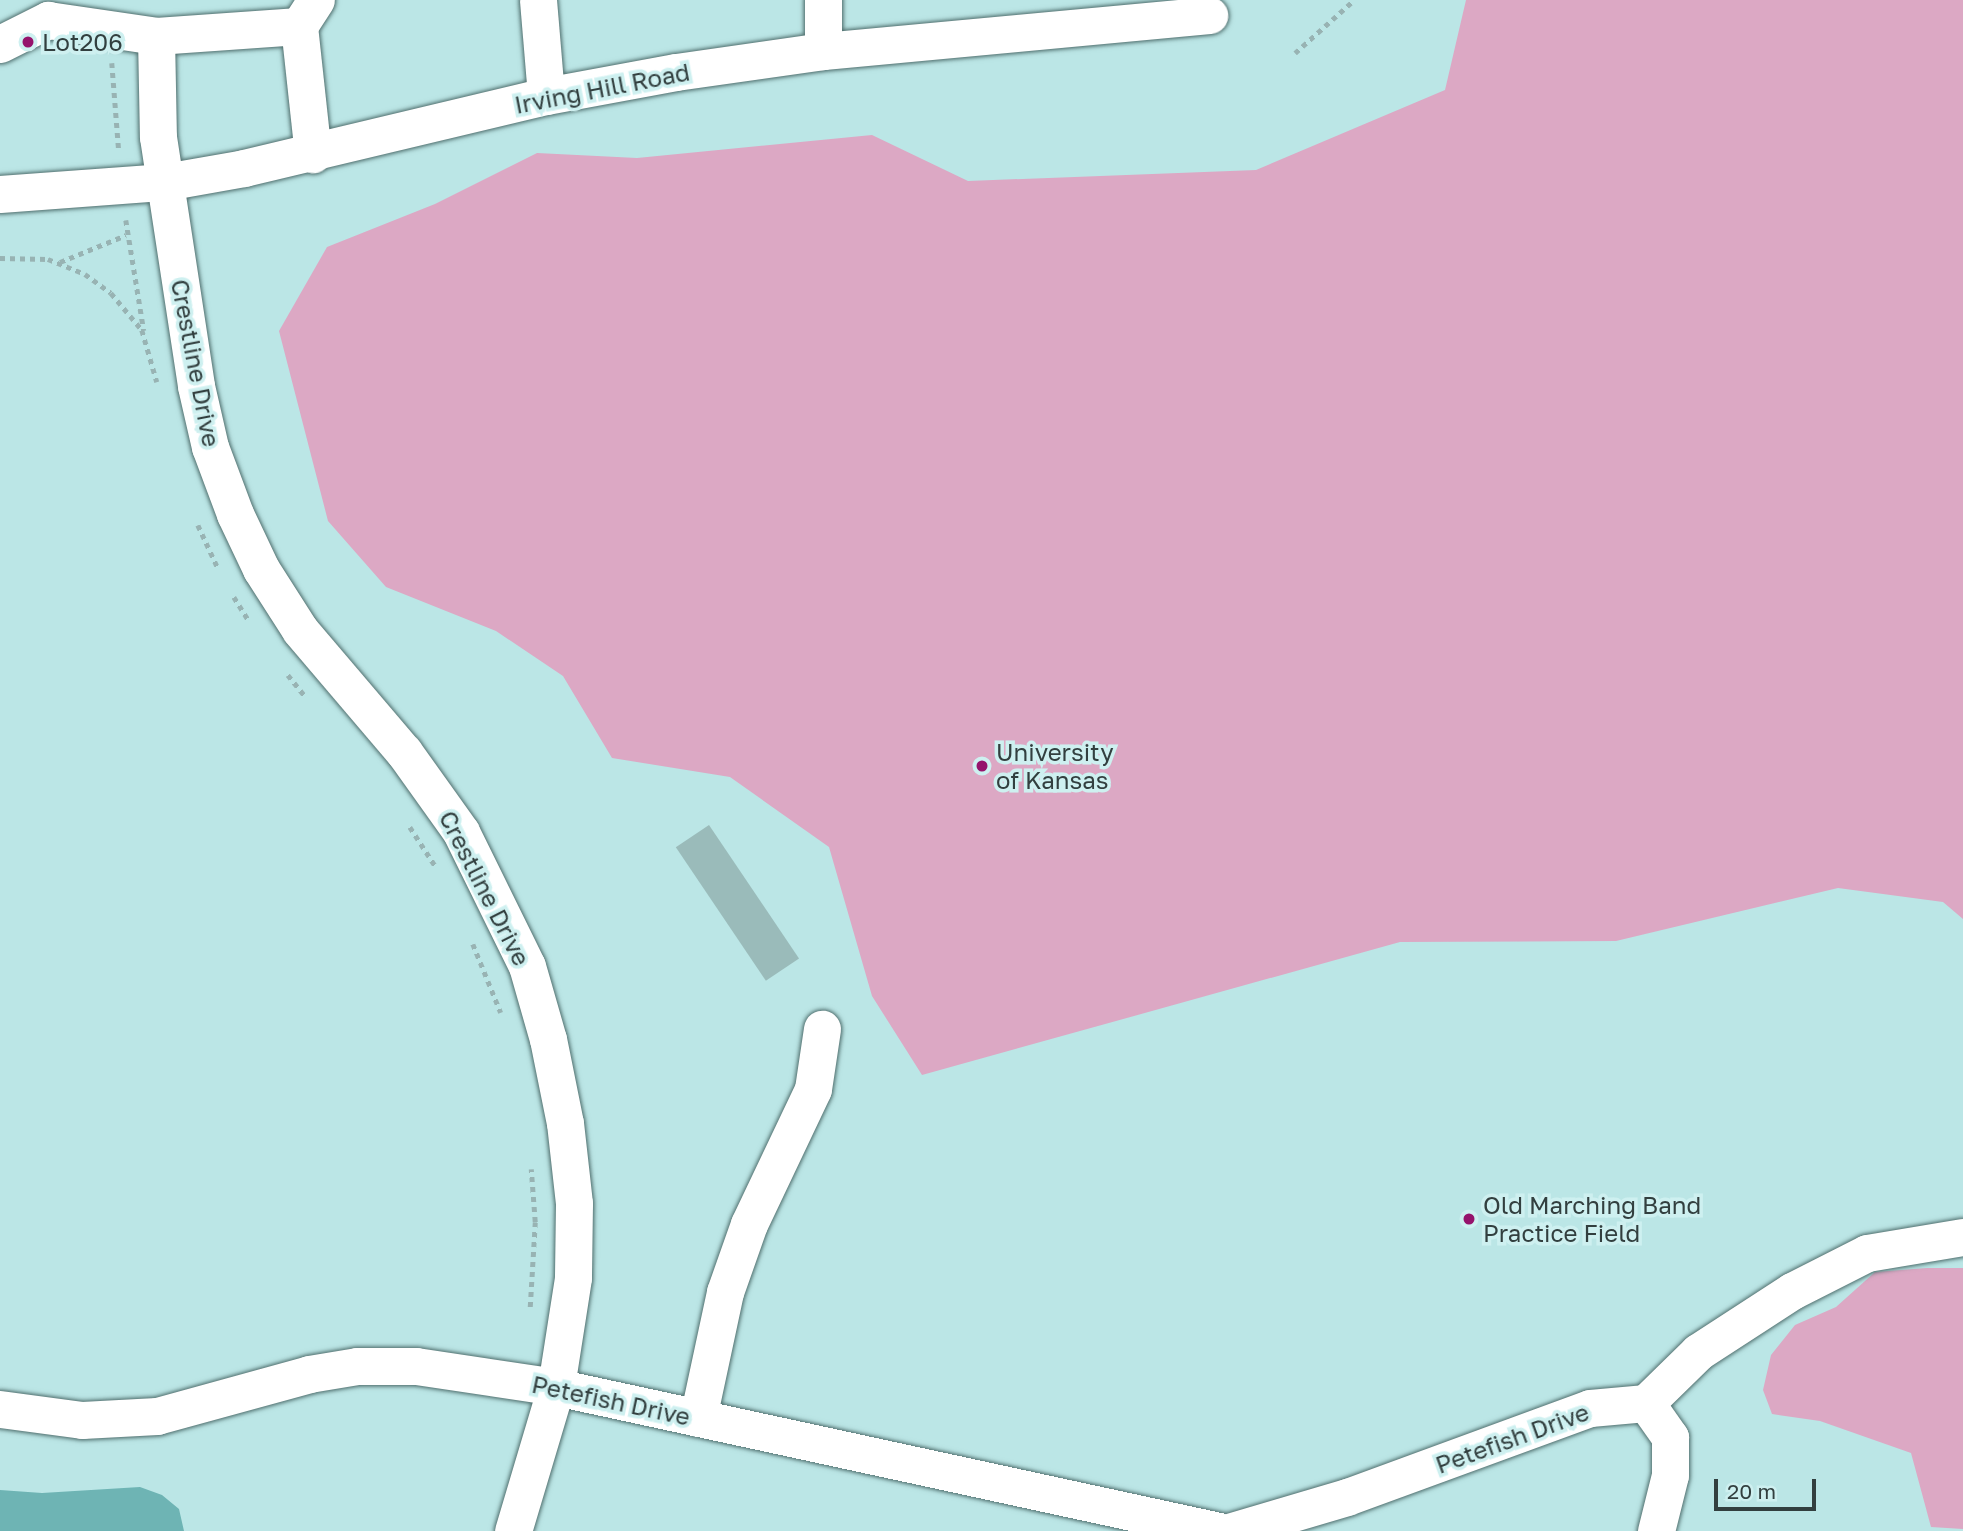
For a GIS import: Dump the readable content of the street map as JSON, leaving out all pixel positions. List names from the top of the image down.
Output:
{
  "streets": {
    "street": ["Irving Hill Road", "Crestline Drive", "Petefish Drive"]
  },
  "crossings": [
    ["Irving Hill Road", "Crestline Drive"],
    ["Crestline Drive", "Petefish Drive"]
  ],
  "places": ["Lot206", "University of Kansas", "Old Marching Band Practice Field"],
  "scale_bar": "20 m"
}
